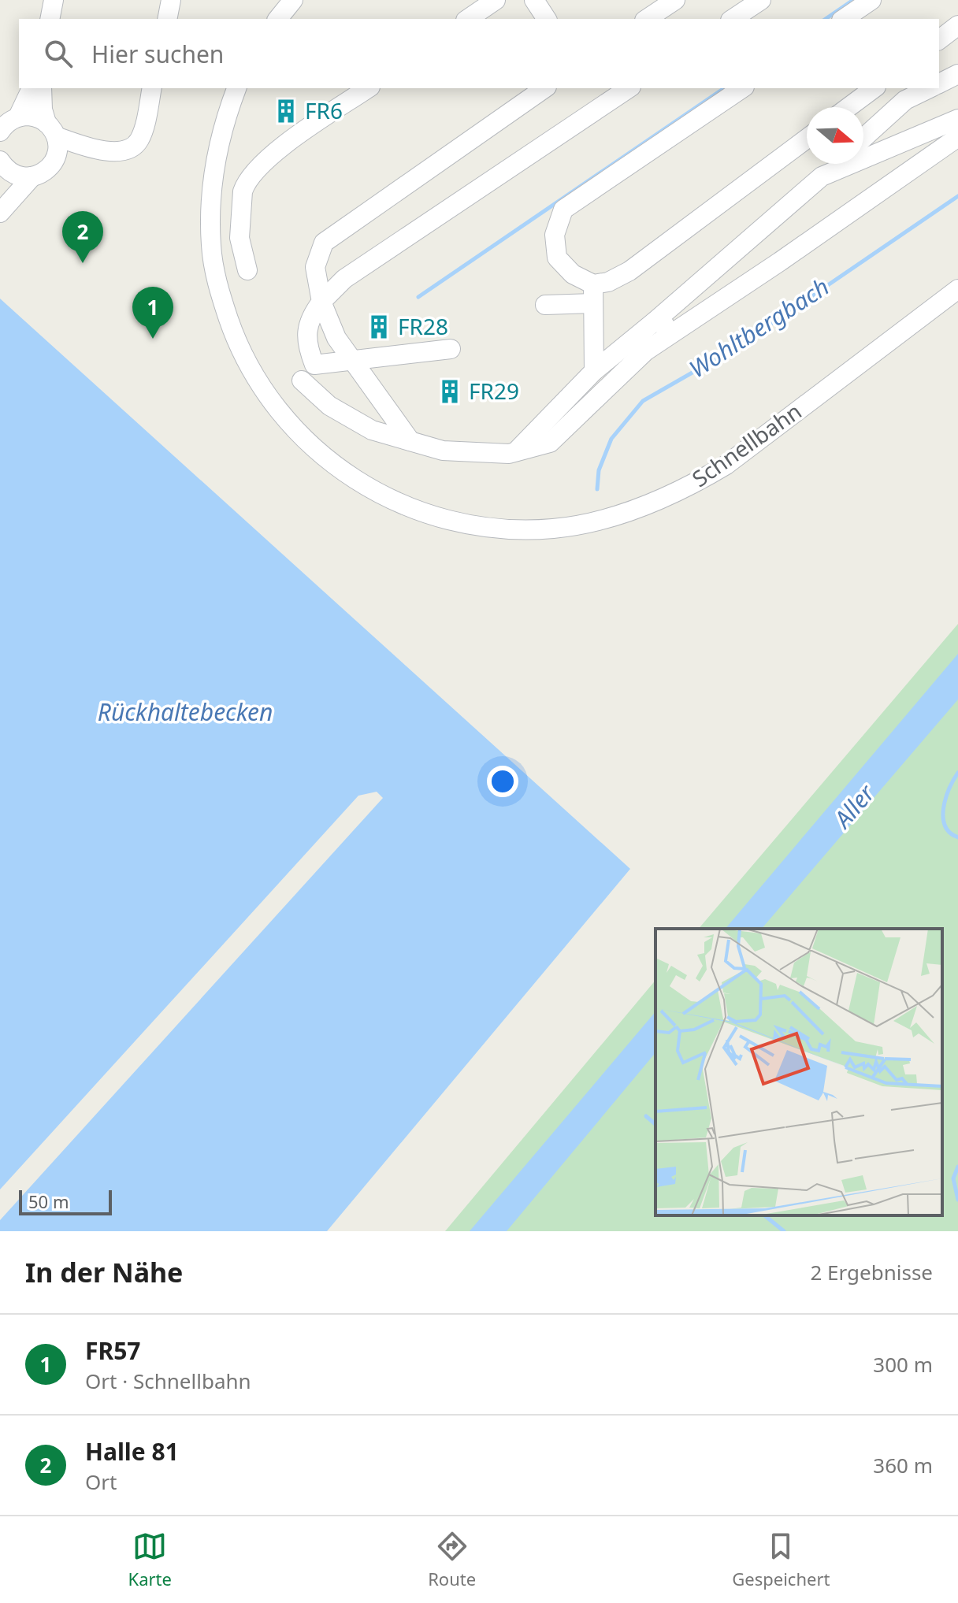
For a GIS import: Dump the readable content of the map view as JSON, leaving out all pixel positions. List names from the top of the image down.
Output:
{
  "streets": {
    "street": ["Schnellbahn"]
  },
  "water": ["Wohltbergbach", "Rückhaltebecken", "Aller"],
  "places": {
    "building": ["FR6", "FR28", "FR29"]
  },
  "scale_bar": "50 m",
  "north": "right",
  "page": {
    "search": "Hier suchen",
    "pins": ["2", "1"],
    "scale": "50 m",
    "heading": ["In der Nähe", "2 Ergebnisse"],
    "list": [
      {
        "mark": "1",
        "name": "FR57",
        "note": "Ort · Schnellbahn",
        "value": "300 m"
      },
      {
        "mark": "2",
        "name": "Halle 81",
        "note": "Ort",
        "value": "360 m"
      }
    ],
    "nav": ["Karte", "Route", "Gespeichert"]
  }
}
